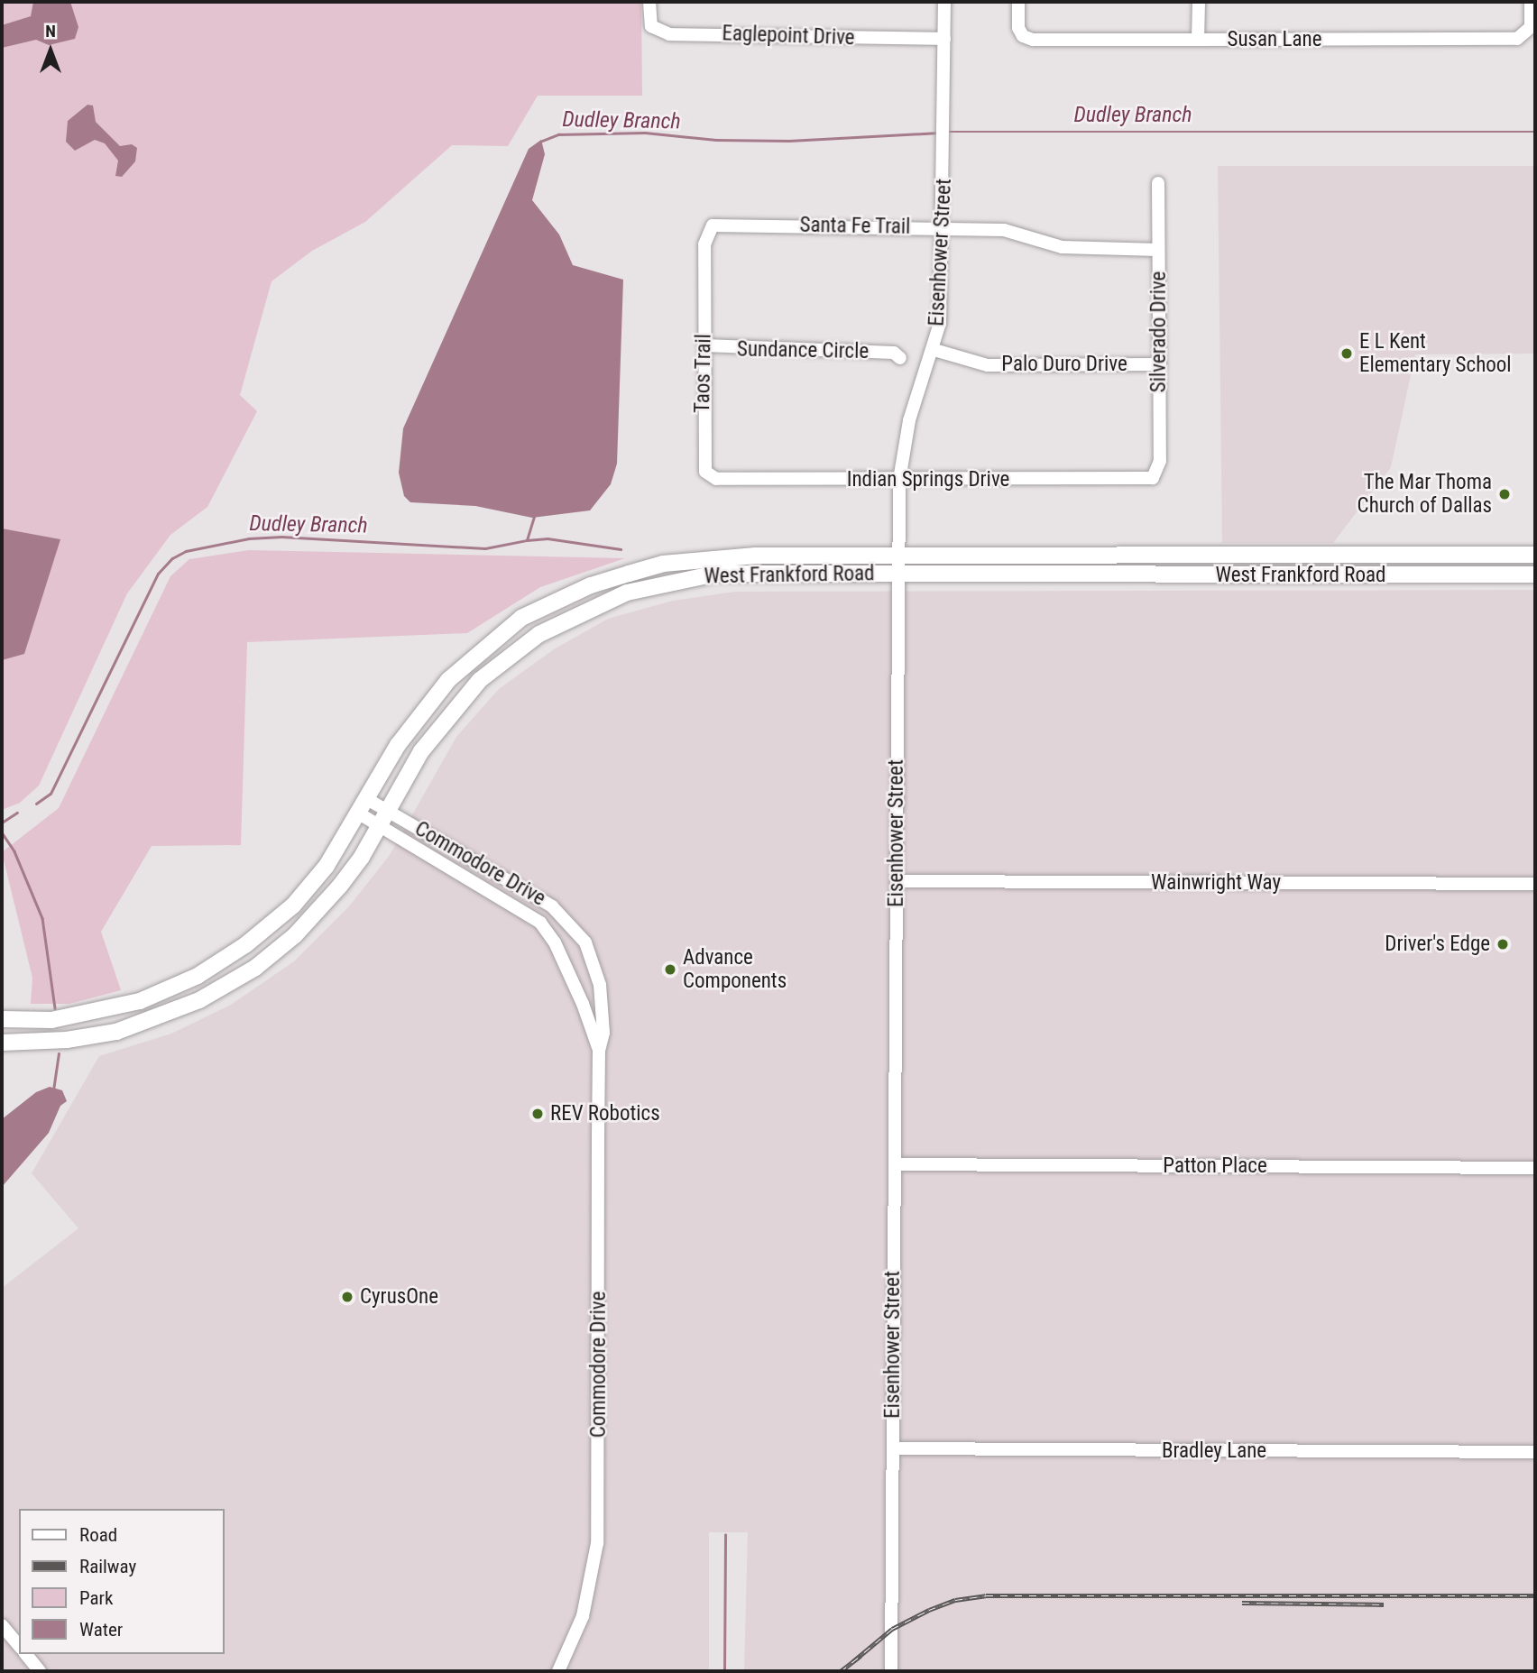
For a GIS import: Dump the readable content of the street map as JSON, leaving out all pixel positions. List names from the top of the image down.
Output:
{
  "streets": {
    "main road": ["West Frankford Road"],
    "street": [
      "Eaglepoint Drive",
      "Susan Lane",
      "Santa Fe Trail",
      "Eisenhower Street",
      "Silverado Drive",
      "Sundance Circle",
      "Palo Duro Drive",
      "Taos Trail",
      "Indian Springs Drive",
      "Commodore Drive",
      "Wainwright Way",
      "Patton Place",
      "Bradley Lane"
    ]
  },
  "crossings": [
    ["Eaglepoint Drive", "Eisenhower Street"],
    ["Santa Fe Trail", "Eisenhower Street"],
    ["Santa Fe Trail", "Silverado Drive"],
    ["Santa Fe Trail", "Taos Trail"],
    ["Eisenhower Street", "Palo Duro Drive"],
    ["Eisenhower Street", "Indian Springs Drive"],
    ["Eisenhower Street", "West Frankford Road"],
    ["Eisenhower Street", "Wainwright Way"],
    ["Eisenhower Street", "Patton Place"],
    ["Eisenhower Street", "Bradley Lane"],
    ["Silverado Drive", "Palo Duro Drive"],
    ["Silverado Drive", "Indian Springs Drive"],
    ["Sundance Circle", "Taos Trail"],
    ["Taos Trail", "Indian Springs Drive"],
    ["West Frankford Road", "Commodore Drive"]
  ],
  "water": ["Dudley Branch"],
  "places": [
    "E L Kent Elementary School",
    "The Mar Thoma Church of Dallas",
    "Driver's Edge",
    "Advance Components",
    "REV Robotics",
    "CyrusOne"
  ],
  "legend": [
    "Road",
    "Railway",
    "Park",
    "Water"
  ],
  "north": "top"
}
